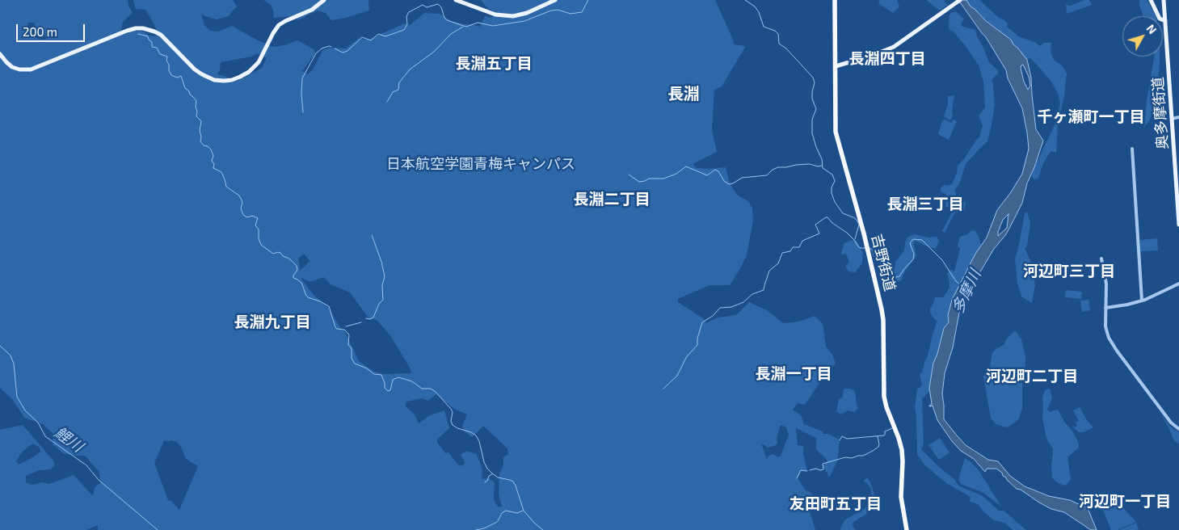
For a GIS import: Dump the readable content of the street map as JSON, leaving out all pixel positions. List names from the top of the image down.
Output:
{
  "streets": {
    "highway": ["吉野街道"],
    "main road": ["奥多摩街道"]
  },
  "districts": [
    "長淵四丁目",
    "長淵五丁目",
    "長淵",
    "千ヶ瀬町一丁目",
    "長淵二丁目",
    "長淵三丁目",
    "河辺町三丁目",
    "長淵九丁目",
    "長淵一丁目",
    "河辺町二丁目",
    "河辺町一丁目",
    "友田町五丁目"
  ],
  "water": ["多摩川", "鯉川"],
  "parks": ["日本航空学園青梅キャンパス"],
  "scale_bar": "200 m",
  "north": "top right"
}
